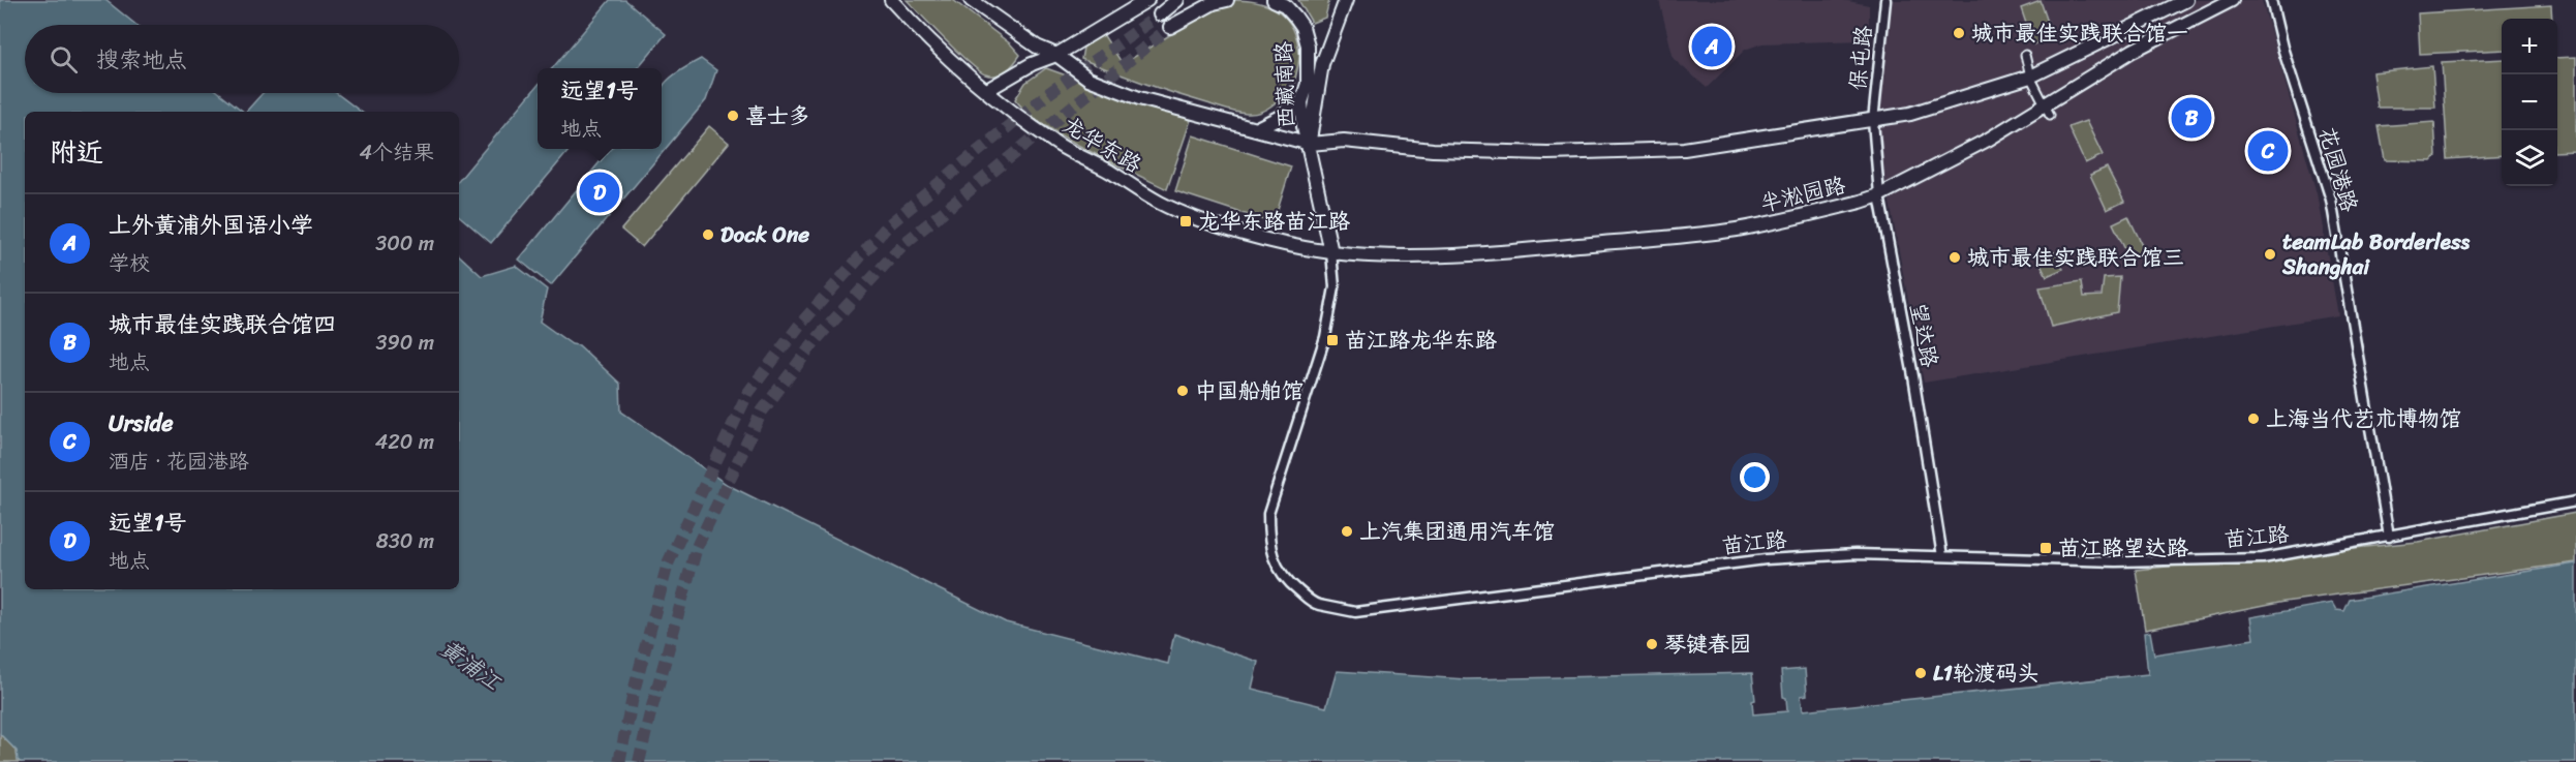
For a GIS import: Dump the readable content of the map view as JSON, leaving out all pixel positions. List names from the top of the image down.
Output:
{
  "streets": {
    "main road": ["西藏南路", "龙华东路", "半淞园路"],
    "street": [
      "保屯路",
      "花园港路",
      "望达路",
      "苗江路"
    ]
  },
  "crossings": [
    ["保屯路", "望达路"],
    ["西藏南路", "龙华东路"],
    ["西藏南路", "半淞园路"],
    ["西藏南路", "苗江路"],
    ["龙华东路", "半淞园路"],
    ["龙华东路", "苗江路"],
    ["花园港路", "苗江路"],
    ["半淞园路", "望达路"],
    ["半淞园路", "苗江路"],
    ["望达路", "苗江路"]
  ],
  "water": ["黄浦江"],
  "places": {
    "other": [
      "城市最佳实践联合馆一",
      "喜士多",
      "Dock One",
      "teamLab Borderless Shanghai",
      "城市最佳实践联合馆三",
      "中国船舶馆",
      "上海当代艺术博物馆",
      "上汽集团通用汽车馆",
      "琴键春园",
      "L1轮渡码头"
    ],
    "transit": ["龙华东路苗江路", "苗江路龙华东路", "苗江路望达路"]
  },
  "page": {
    "map_buttons": ["+", "−"],
    "pins": [
      "A",
      "B",
      "C",
      "D"
    ],
    "search": "搜索地点",
    "popup": ["远望1号", "地点"],
    "heading": ["附近", "4个结果"],
    "list": [
      {
        "mark": "A",
        "name": "上外黄浦外国语小学",
        "note": "学校",
        "value": "300 m"
      },
      {
        "mark": "B",
        "name": "城市最佳实践联合馆四",
        "note": "地点",
        "value": "390 m"
      },
      {
        "mark": "C",
        "name": "Urside",
        "note": "酒店 · 花园港路",
        "value": "420 m"
      },
      {
        "mark": "D",
        "name": "远望1号",
        "note": "地点",
        "value": "830 m"
      }
    ]
  }
}
